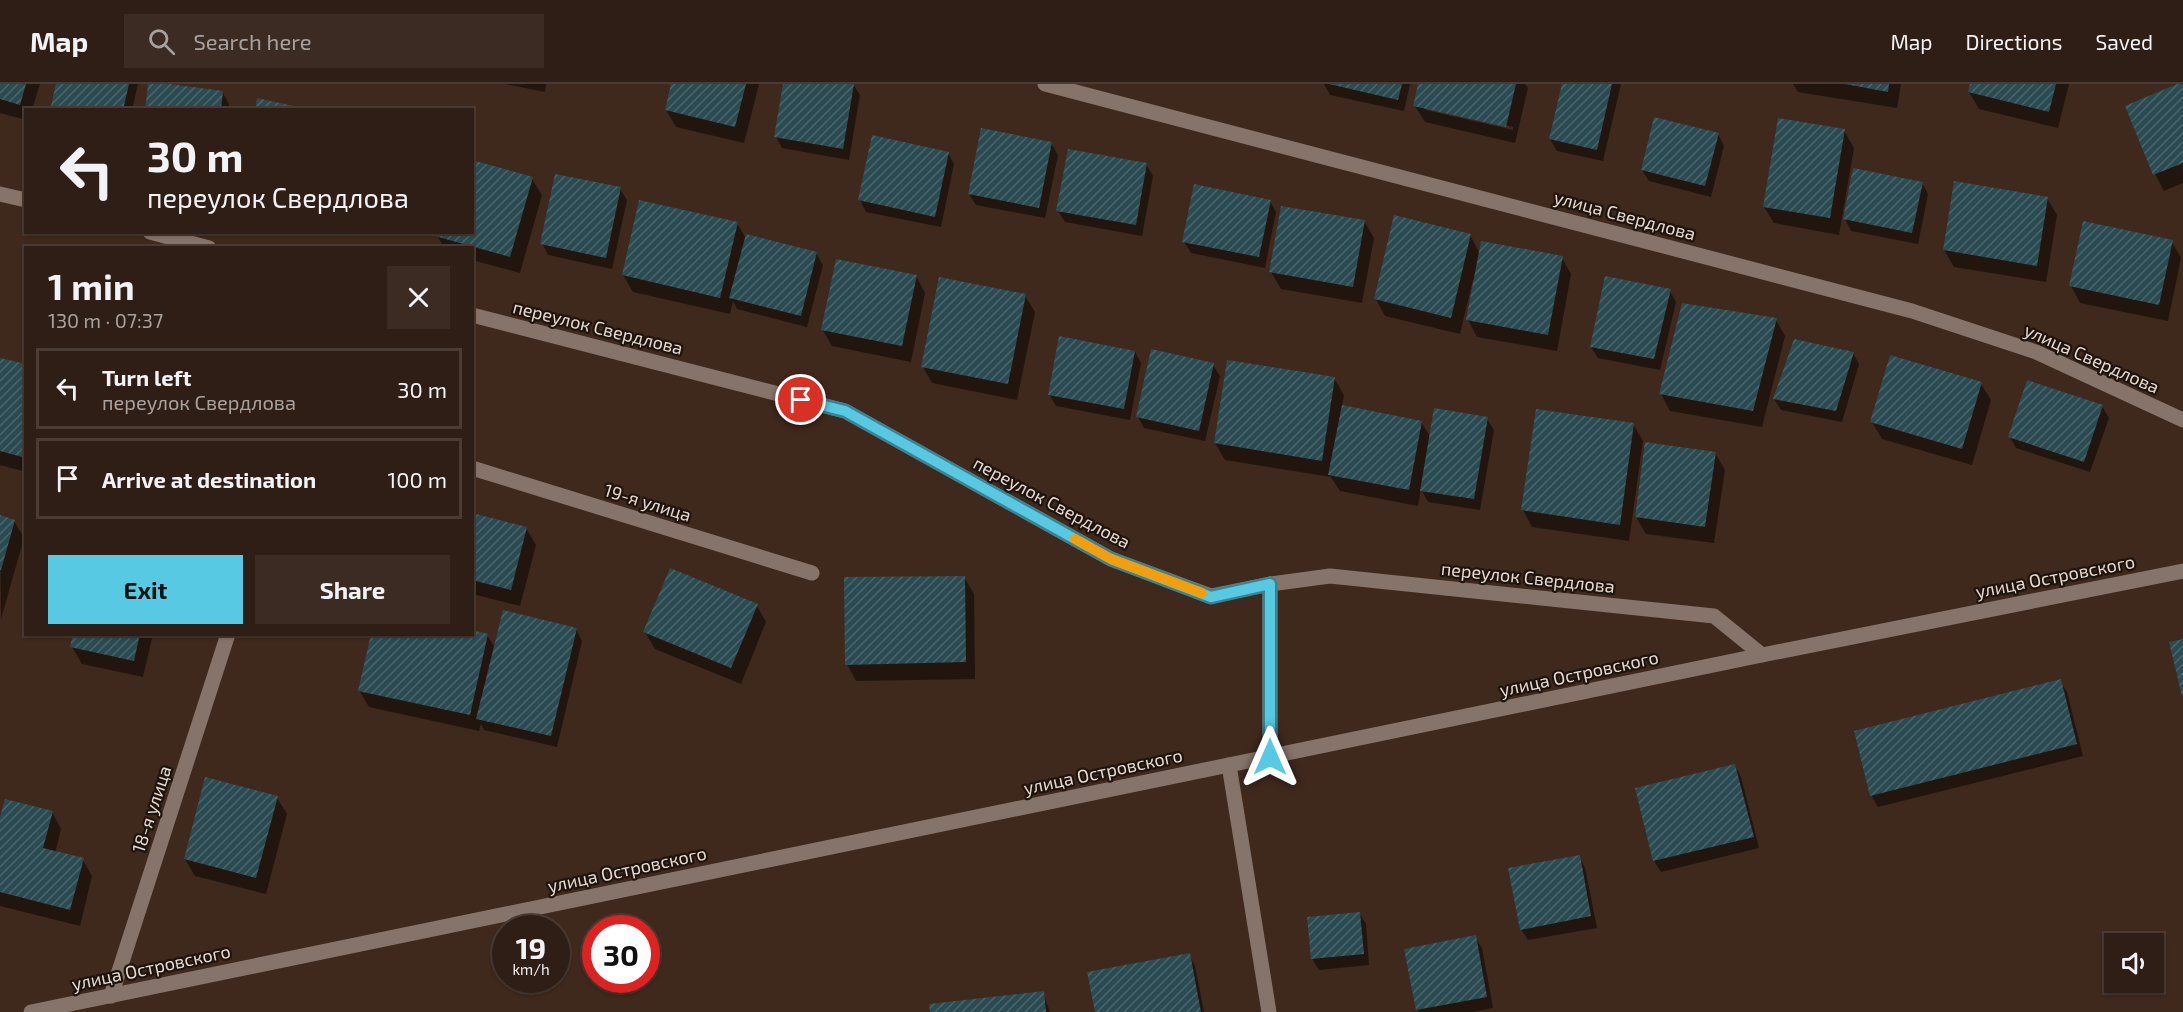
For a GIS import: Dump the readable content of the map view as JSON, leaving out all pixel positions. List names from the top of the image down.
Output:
{
  "streets": {
    "street": [
      "улица Свердлова",
      "переулок Свердлова",
      "19-я улица",
      "улица Островского",
      "18-я улица"
    ]
  },
  "crossings": [
    ["переулок Свердлова", "улица Островского"],
    ["улица Островского", "18-я улица"]
  ],
  "page": {
    "header": "Map",
    "search": "Search here",
    "nav": ["Map", "Directions", "Saved"],
    "turn": ["30 m", "переулок Свердлова"],
    "heading": ["1 min", "130 m · 07:37"],
    "list": [
      {
        "name": "Turn left",
        "note": "переулок Свердлова",
        "value": "30 m"
      },
      {
        "name": "Arrive at destination",
        "value": "100 m"
      }
    ],
    "buttons": ["Exit", "Share"],
    "speed": "19 km/h",
    "limit": "30"
  }
}
